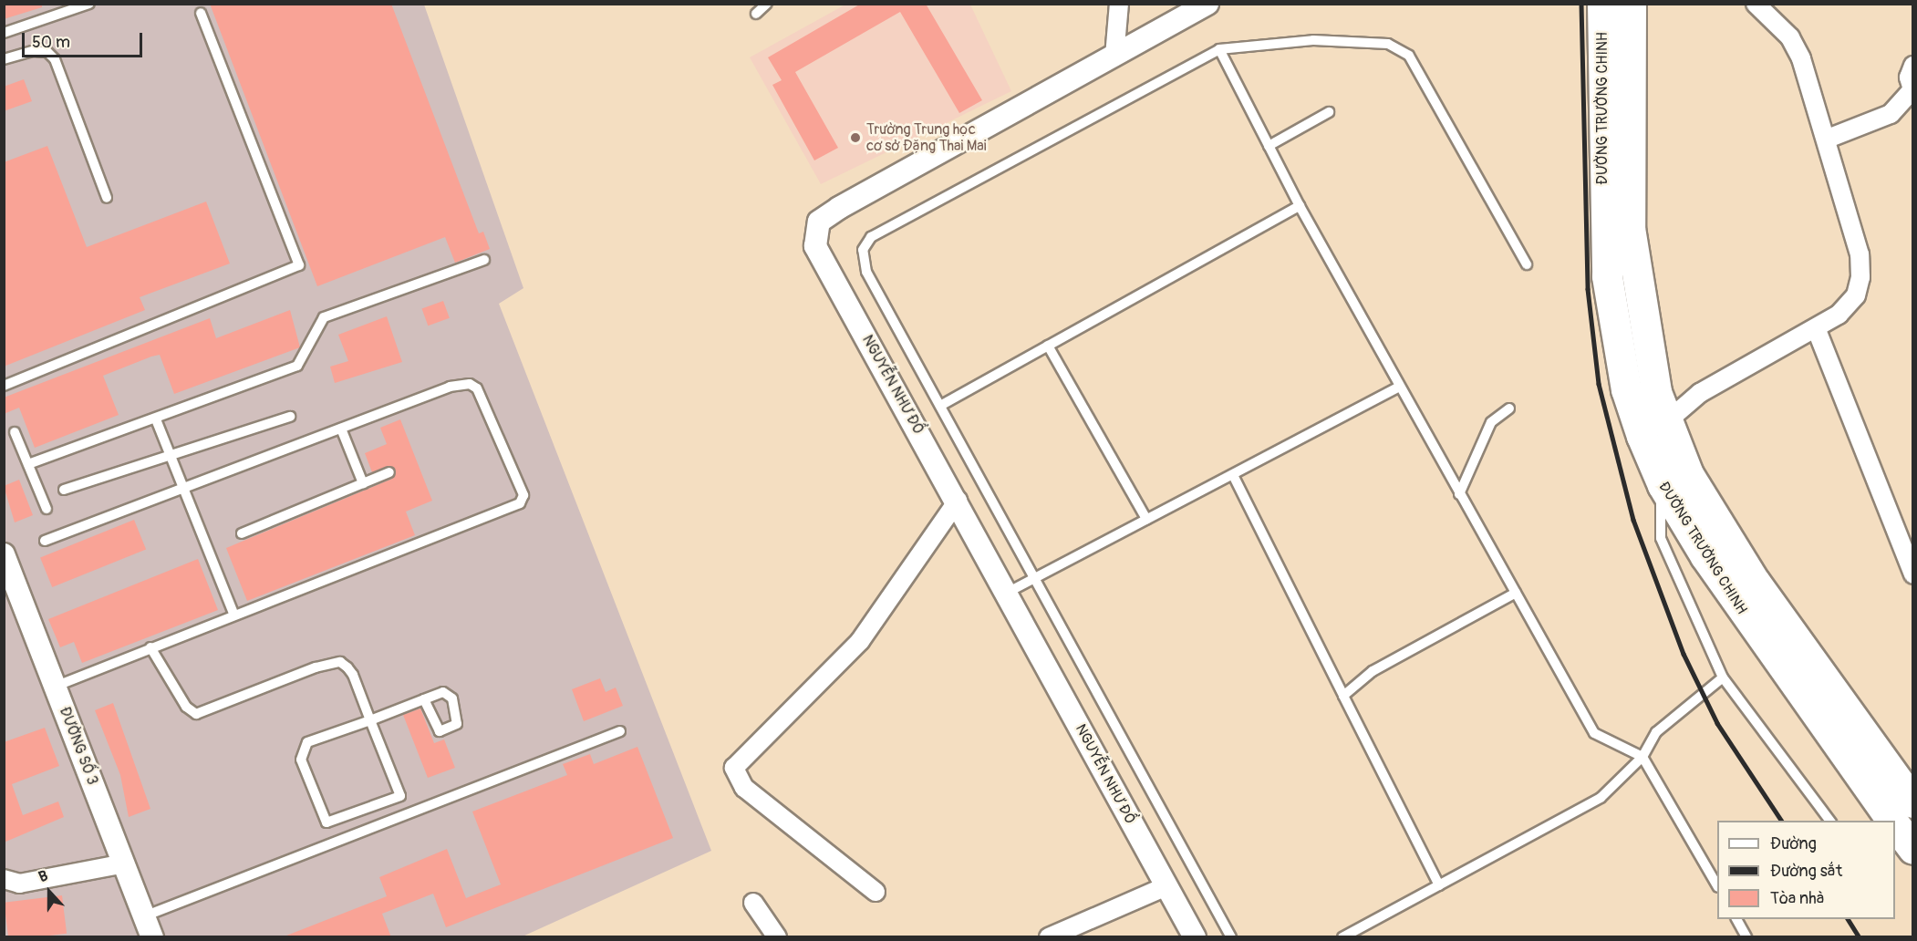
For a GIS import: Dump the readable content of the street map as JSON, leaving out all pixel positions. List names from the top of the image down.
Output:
{
  "streets": {
    "highway": ["ĐƯỜNG TRƯỜNG CHINH"],
    "street": ["NGUYỄN NHƯ ĐỔ", "ĐƯỜNG SỐ 3"]
  },
  "places": ["Trường Trung học cơ sở Đặng Thai Mai"],
  "legend": ["Đường", "Đường sắt", "Tòa nhà"],
  "scale_bar": "50 m",
  "north": "top"
}
